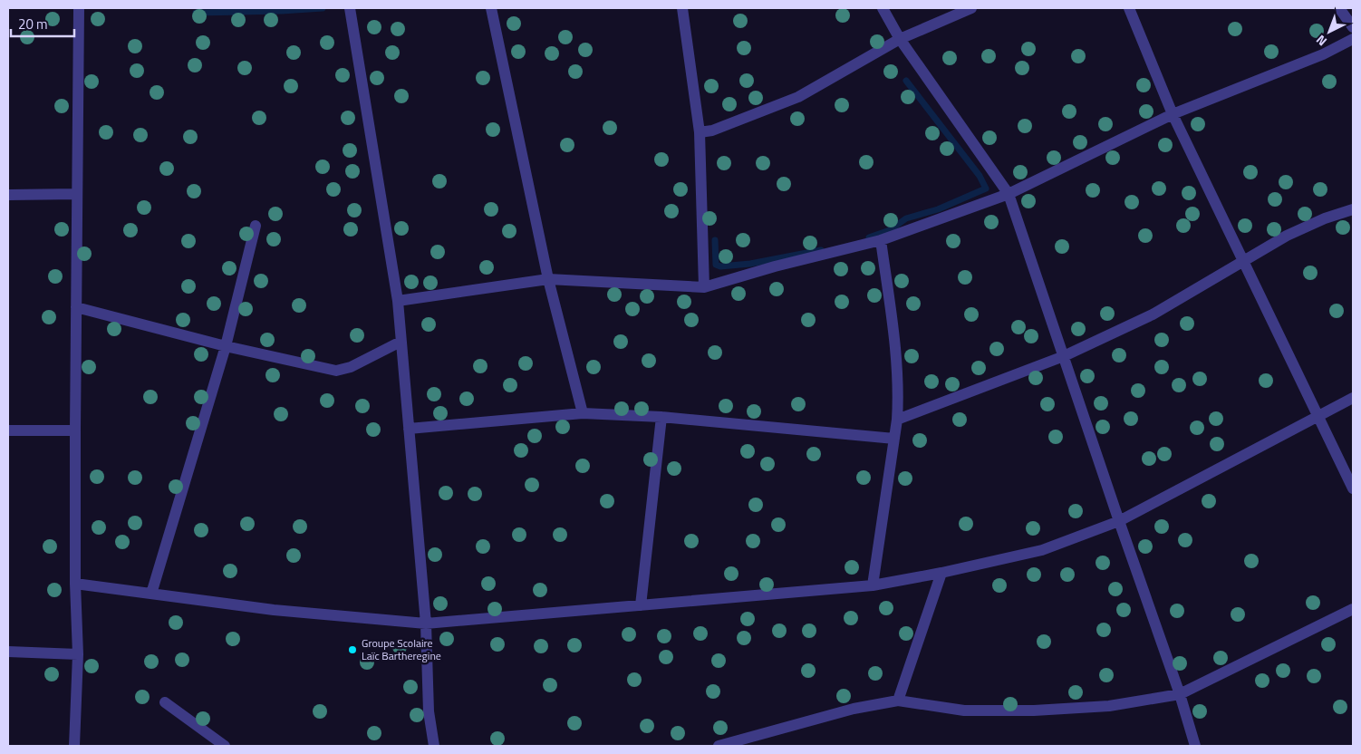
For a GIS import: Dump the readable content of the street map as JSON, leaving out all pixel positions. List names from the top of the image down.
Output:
{
  "places": ["Groupe Scolaire Laïc Bartheregine"],
  "scale_bar": "20 m",
  "north": "bottom left"
}
